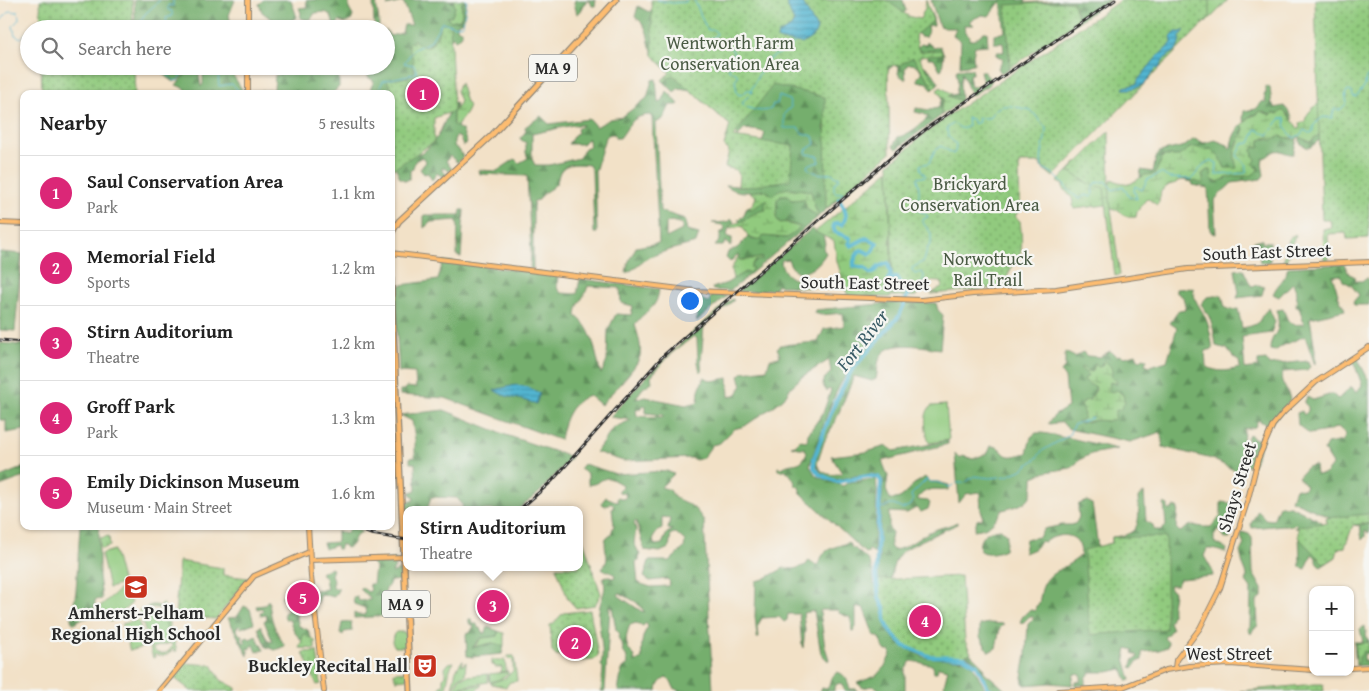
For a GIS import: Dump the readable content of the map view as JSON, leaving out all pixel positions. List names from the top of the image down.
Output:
{
  "streets": {
    "highway": ["MA 9"],
    "main road": ["South East Street", "Shays Street", "West Street"]
  },
  "crossings": [
    ["Shays Street", "West Street"]
  ],
  "water": ["Fort River"],
  "parks": ["Wentworth Farm Conservation Area", "Brickyard Conservation Area", "Norwottuck Rail Trail"],
  "places": {
    "school or university": ["Amherst-Pelham Regional High School"],
    "theatre": ["Buckley Recital Hall"]
  },
  "page": {
    "search": "Search here",
    "pins": [
      "1",
      "5",
      "3",
      "4",
      "2"
    ],
    "heading": ["Nearby", "5 results"],
    "list": [
      {
        "mark": "1",
        "name": "Saul Conservation Area",
        "note": "Park",
        "value": "1.1 km"
      },
      {
        "mark": "2",
        "name": "Memorial Field",
        "note": "Sports",
        "value": "1.2 km"
      },
      {
        "mark": "3",
        "name": "Stirn Auditorium",
        "note": "Theatre",
        "value": "1.2 km"
      },
      {
        "mark": "4",
        "name": "Groff Park",
        "note": "Park",
        "value": "1.3 km"
      },
      {
        "mark": "5",
        "name": "Emily Dickinson Museum",
        "note": "Museum · Main Street",
        "value": "1.6 km"
      }
    ],
    "popup": ["Stirn Auditorium", "Theatre"],
    "map_buttons": ["+", "−"]
  }
}
